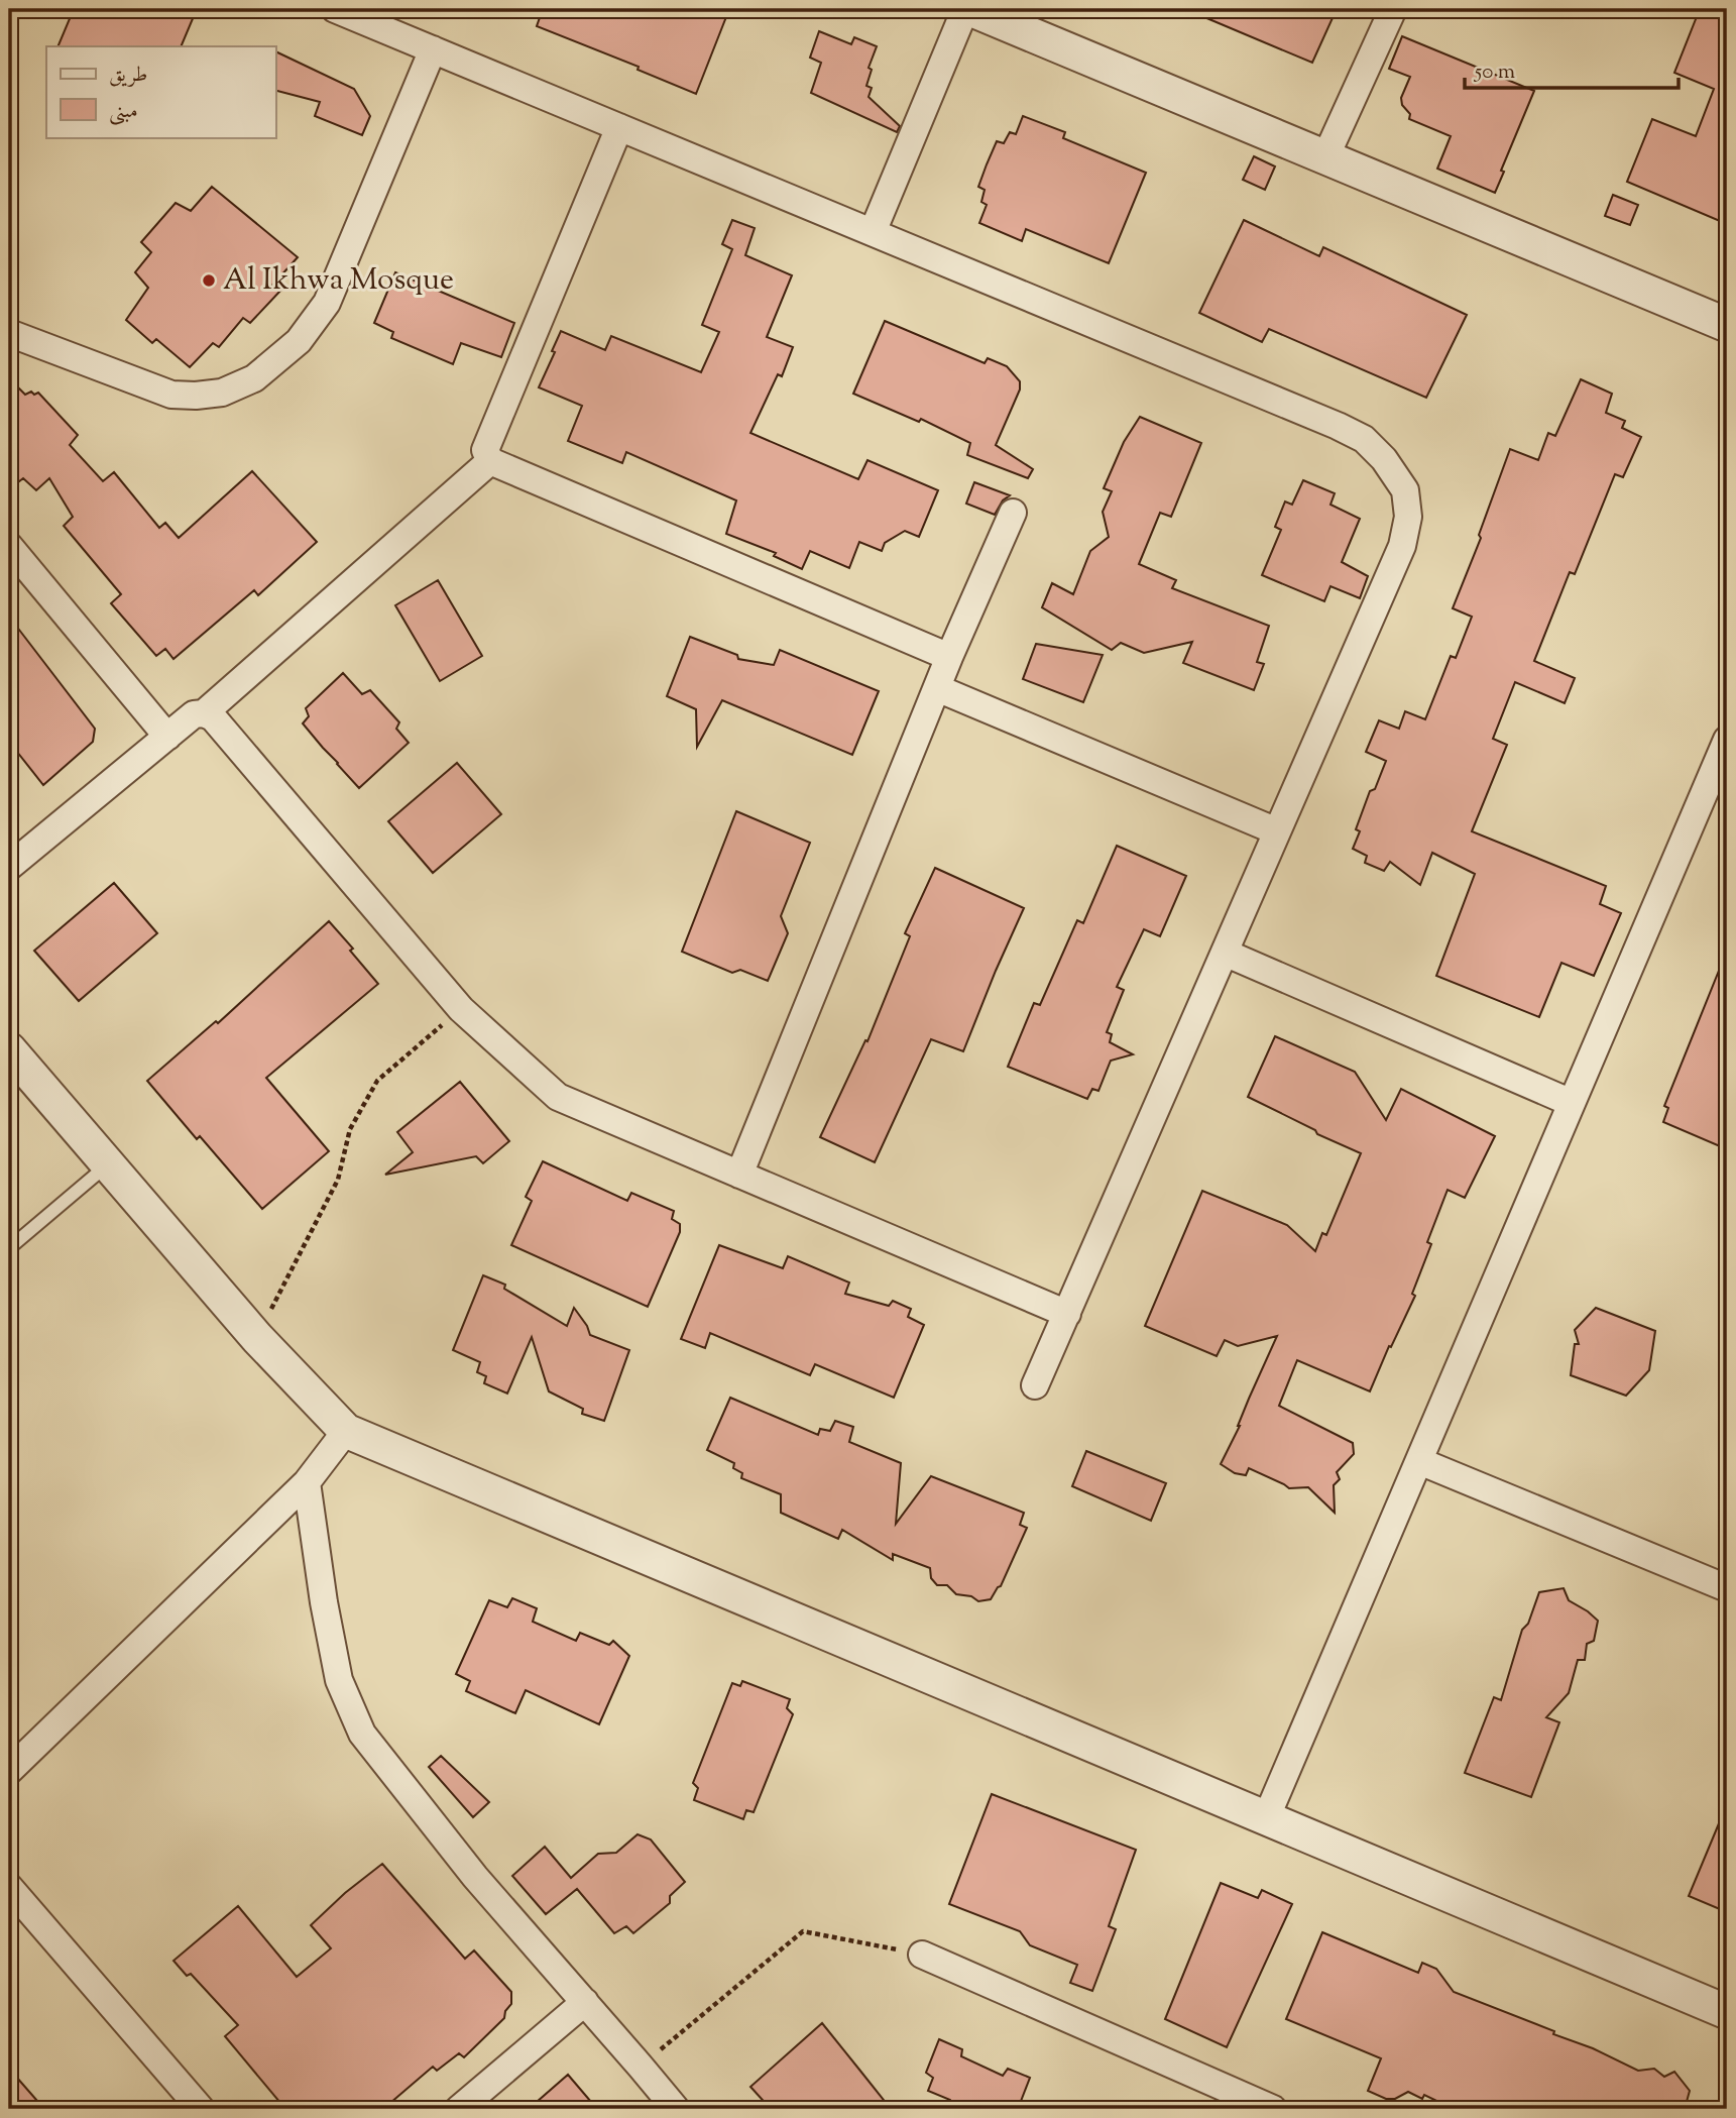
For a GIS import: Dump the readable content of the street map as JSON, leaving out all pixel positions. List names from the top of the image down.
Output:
{
  "places": ["Al Ikhwa Mosque"],
  "legend": ["طريق", "مبنى"],
  "scale_bar": "50 m"
}
